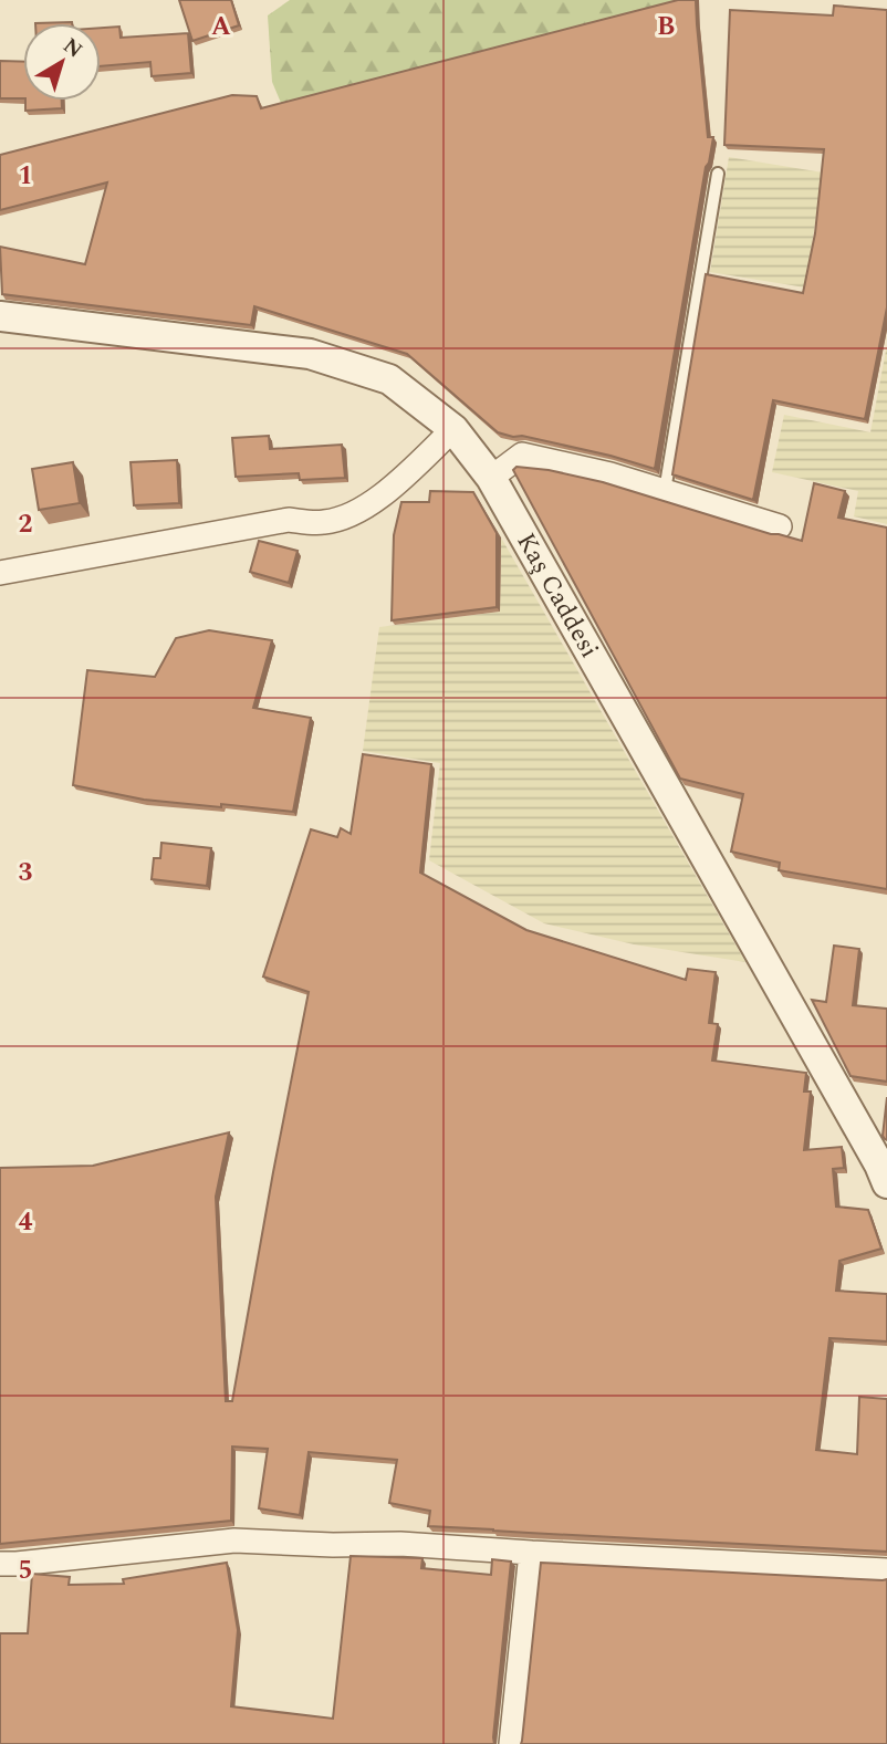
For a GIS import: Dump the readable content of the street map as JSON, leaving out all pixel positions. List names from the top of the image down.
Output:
{
  "streets": {
    "street": ["Kaş Caddesi"]
  },
  "north": "top right",
  "grid": {
    "columns": ["A", "B"],
    "rows": [
      "1",
      "2",
      "3",
      "4",
      "5"
    ]
  }
}
